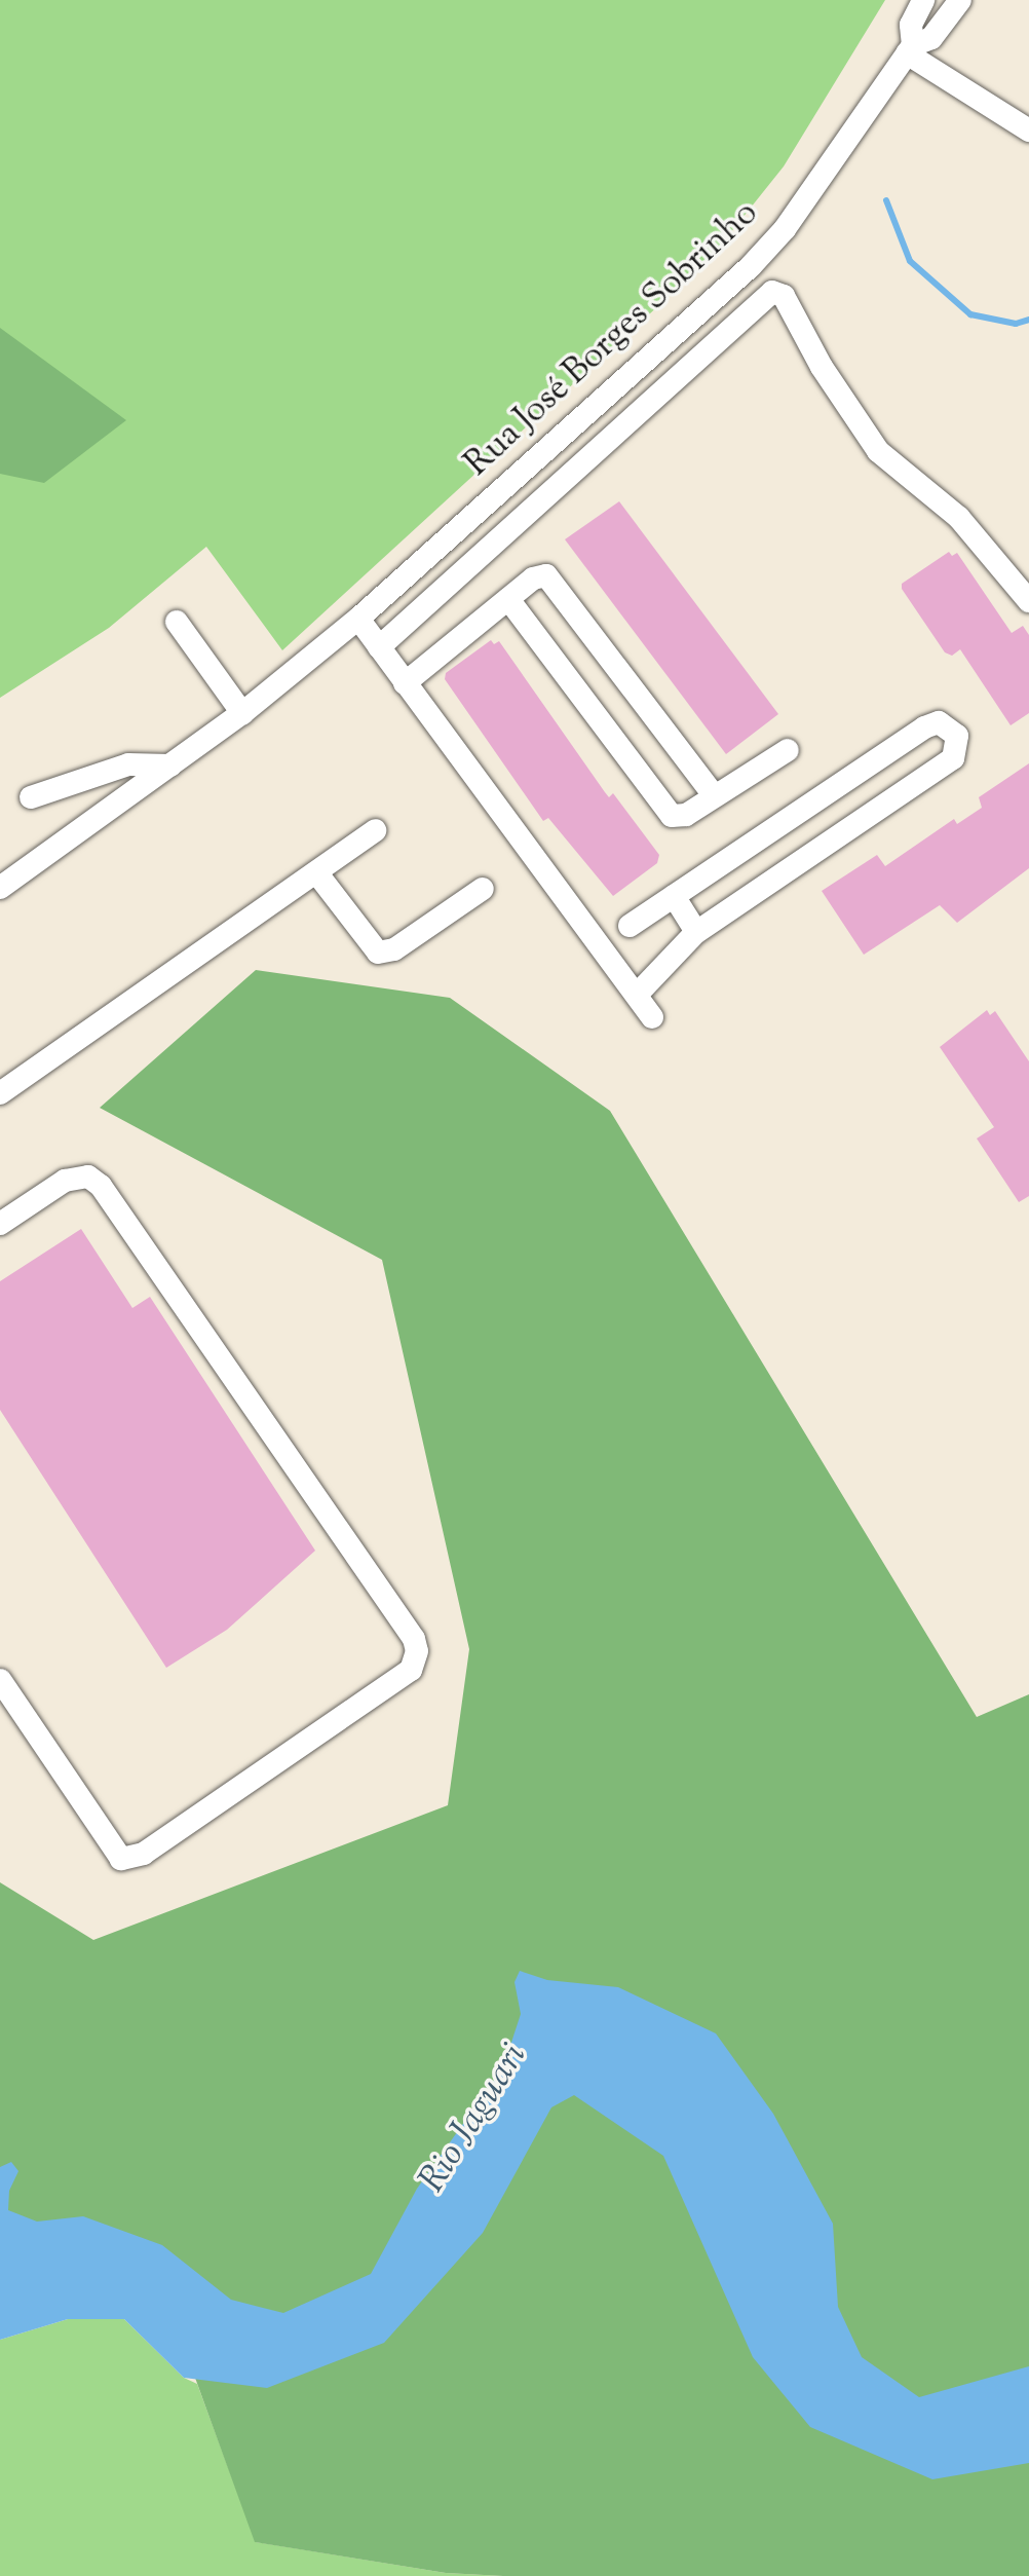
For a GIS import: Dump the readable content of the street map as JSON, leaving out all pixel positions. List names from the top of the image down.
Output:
{
  "streets": {
    "street": ["Rua José Borges Sobrinho"]
  },
  "water": ["Rio Jaguari"]
}
